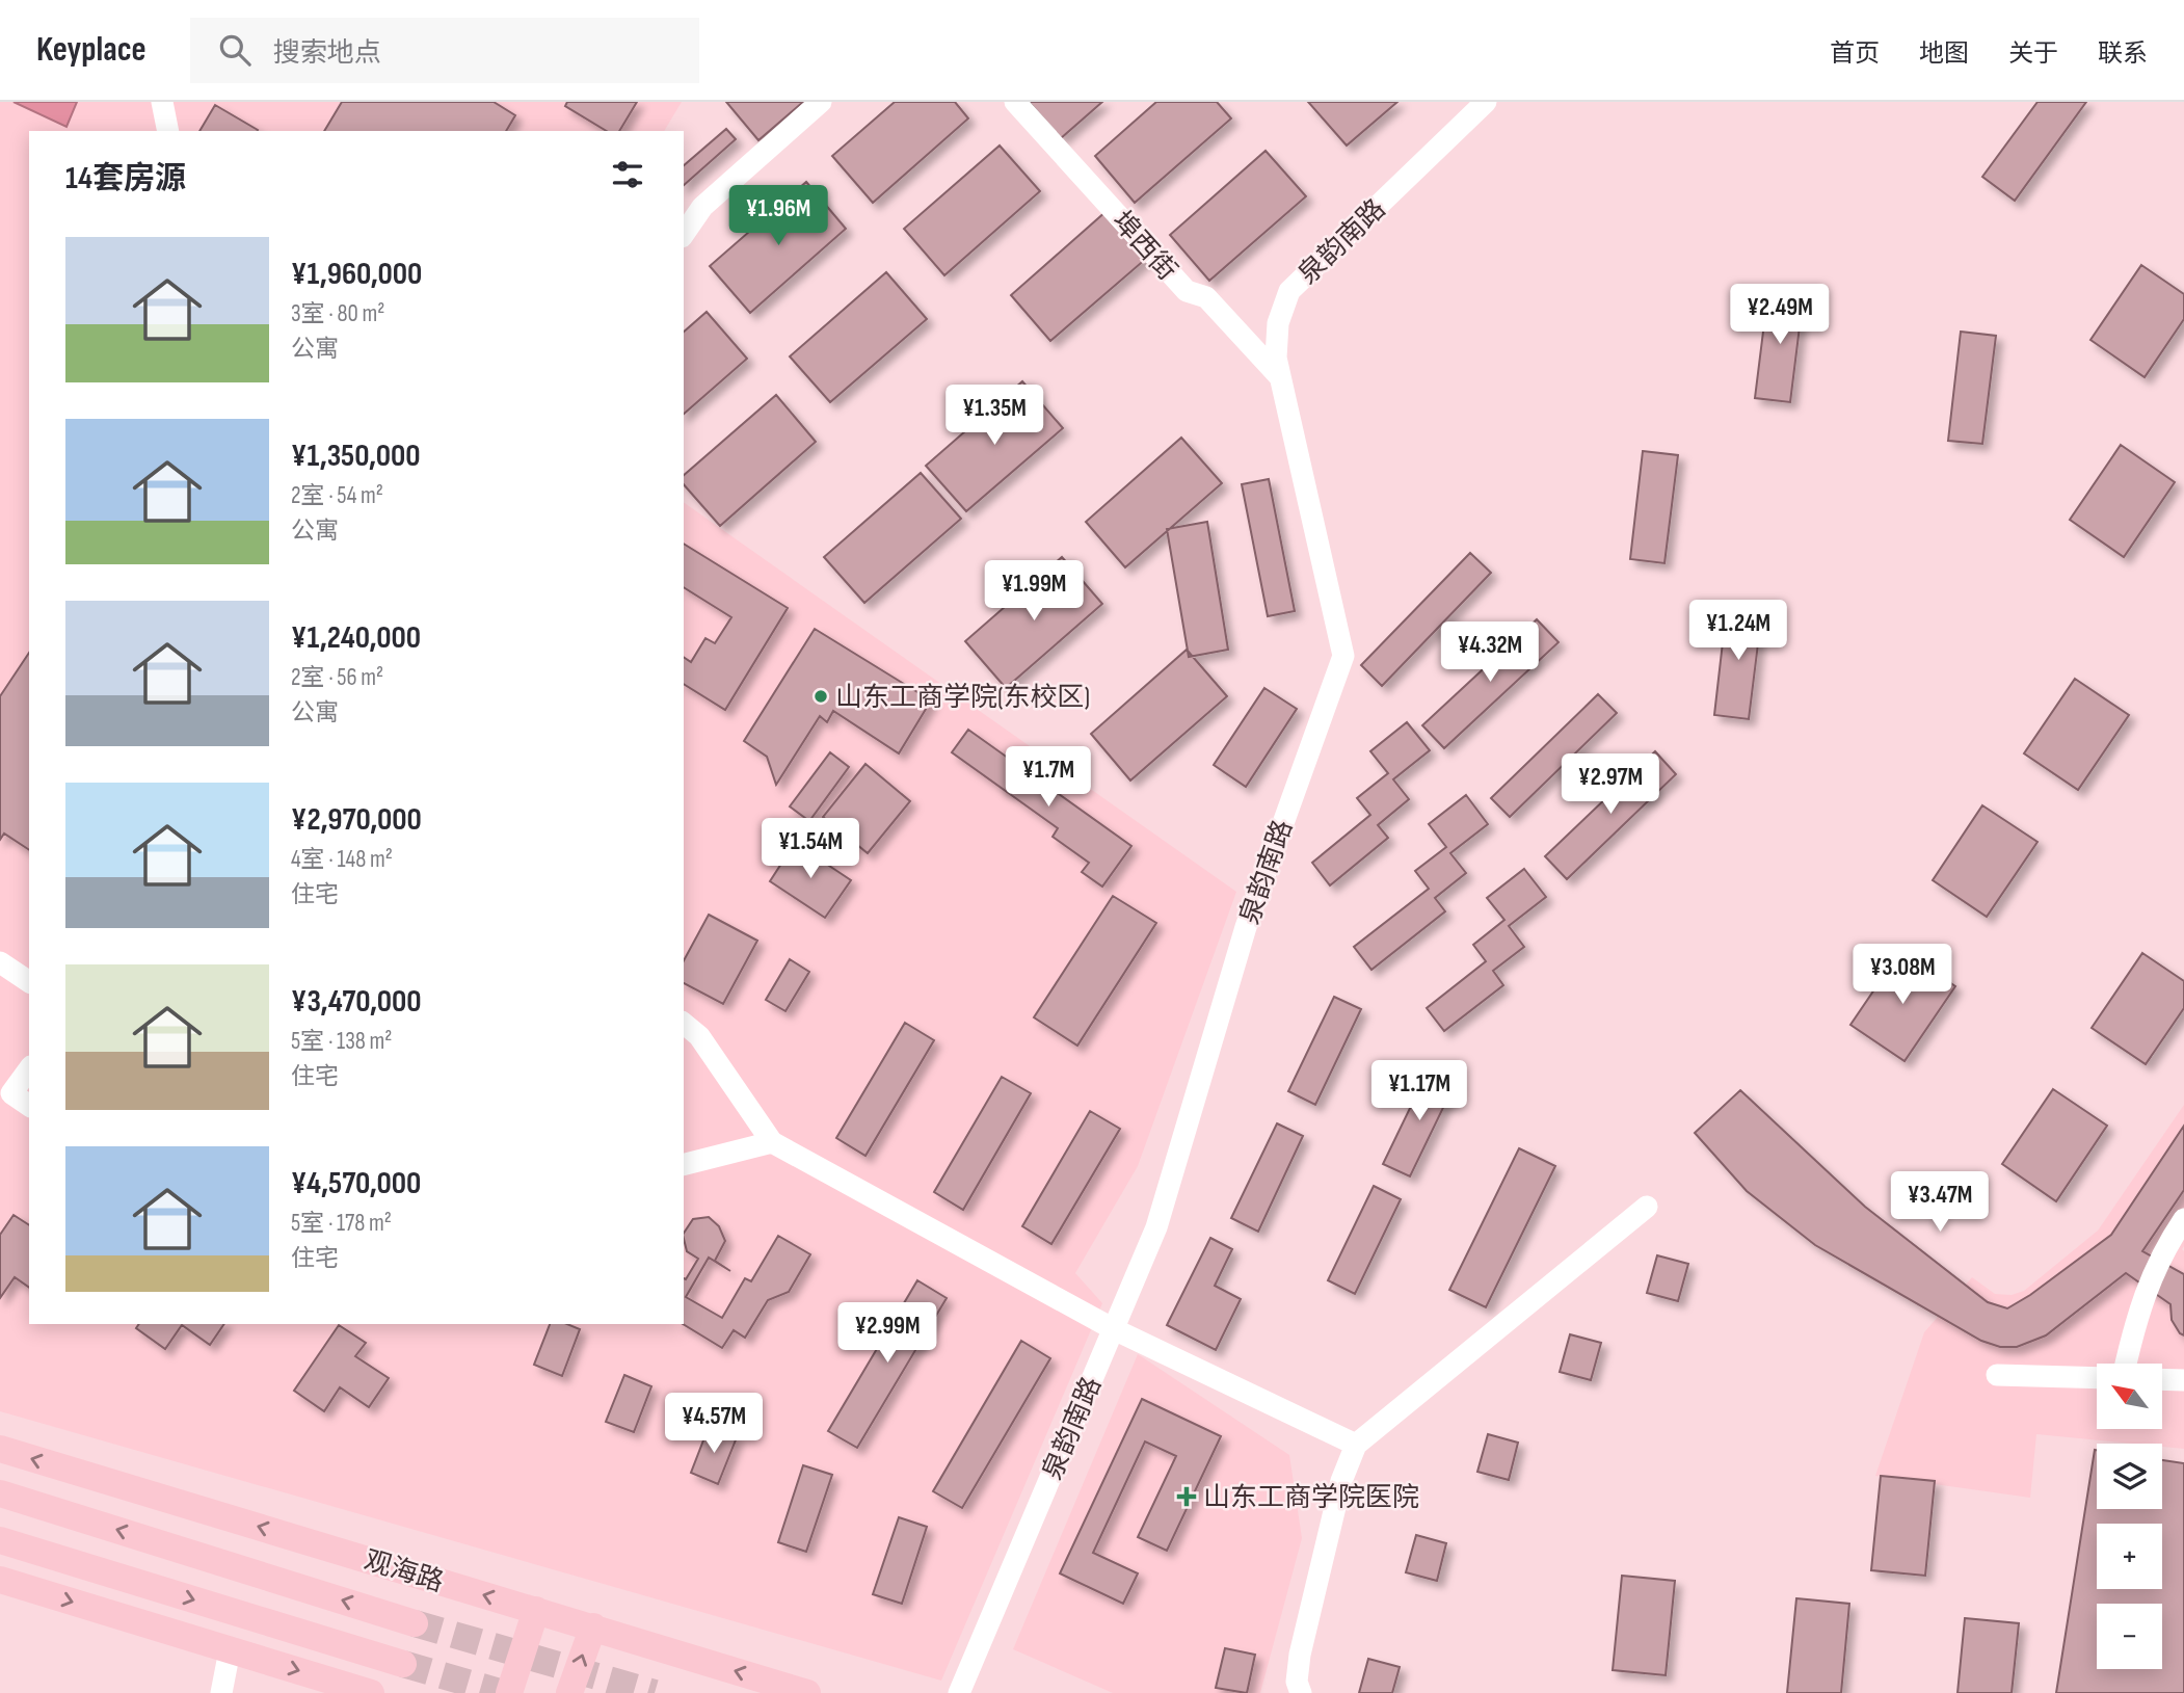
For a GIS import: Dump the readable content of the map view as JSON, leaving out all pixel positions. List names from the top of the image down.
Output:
{
  "streets": {
    "main road": ["观海路"],
    "street": ["泉韵南路", "埠西街"]
  },
  "crossings": [
    ["泉韵南路", "埠西街"]
  ],
  "places": {
    "other": ["山东工商学院(东校区)"],
    "health": ["山东工商学院医院"]
  },
  "north": "top left",
  "page": {
    "header": "Keyplace",
    "search": "搜索地点",
    "nav": [
      "首页",
      "地图",
      "关于",
      "联系"
    ],
    "heading": "14套房源",
    "price": [
      "¥1.96M",
      "¥2.49M",
      "¥1.35M",
      "¥1.99M",
      "¥1.24M",
      "¥4.32M",
      "¥1.7M",
      "¥2.97M",
      "¥1.54M",
      "¥3.08M",
      "¥1.17M",
      "¥3.47M",
      "¥2.99M",
      "¥4.57M"
    ],
    "list": [
      {
        "name": "¥1,960,000",
        "note": "3室 · 80 m² · 公寓"
      },
      {
        "name": "¥1,350,000",
        "note": "2室 · 54 m² · 公寓"
      },
      {
        "name": "¥1,240,000",
        "note": "2室 · 56 m² · 公寓"
      },
      {
        "name": "¥2,970,000",
        "note": "4室 · 148 m² · 住宅"
      },
      {
        "name": "¥3,470,000",
        "note": "5室 · 138 m² · 住宅"
      },
      {
        "name": "¥4,570,000",
        "note": "5室 · 178 m² · 住宅"
      }
    ],
    "map_buttons": ["+", "−"]
  }
}
